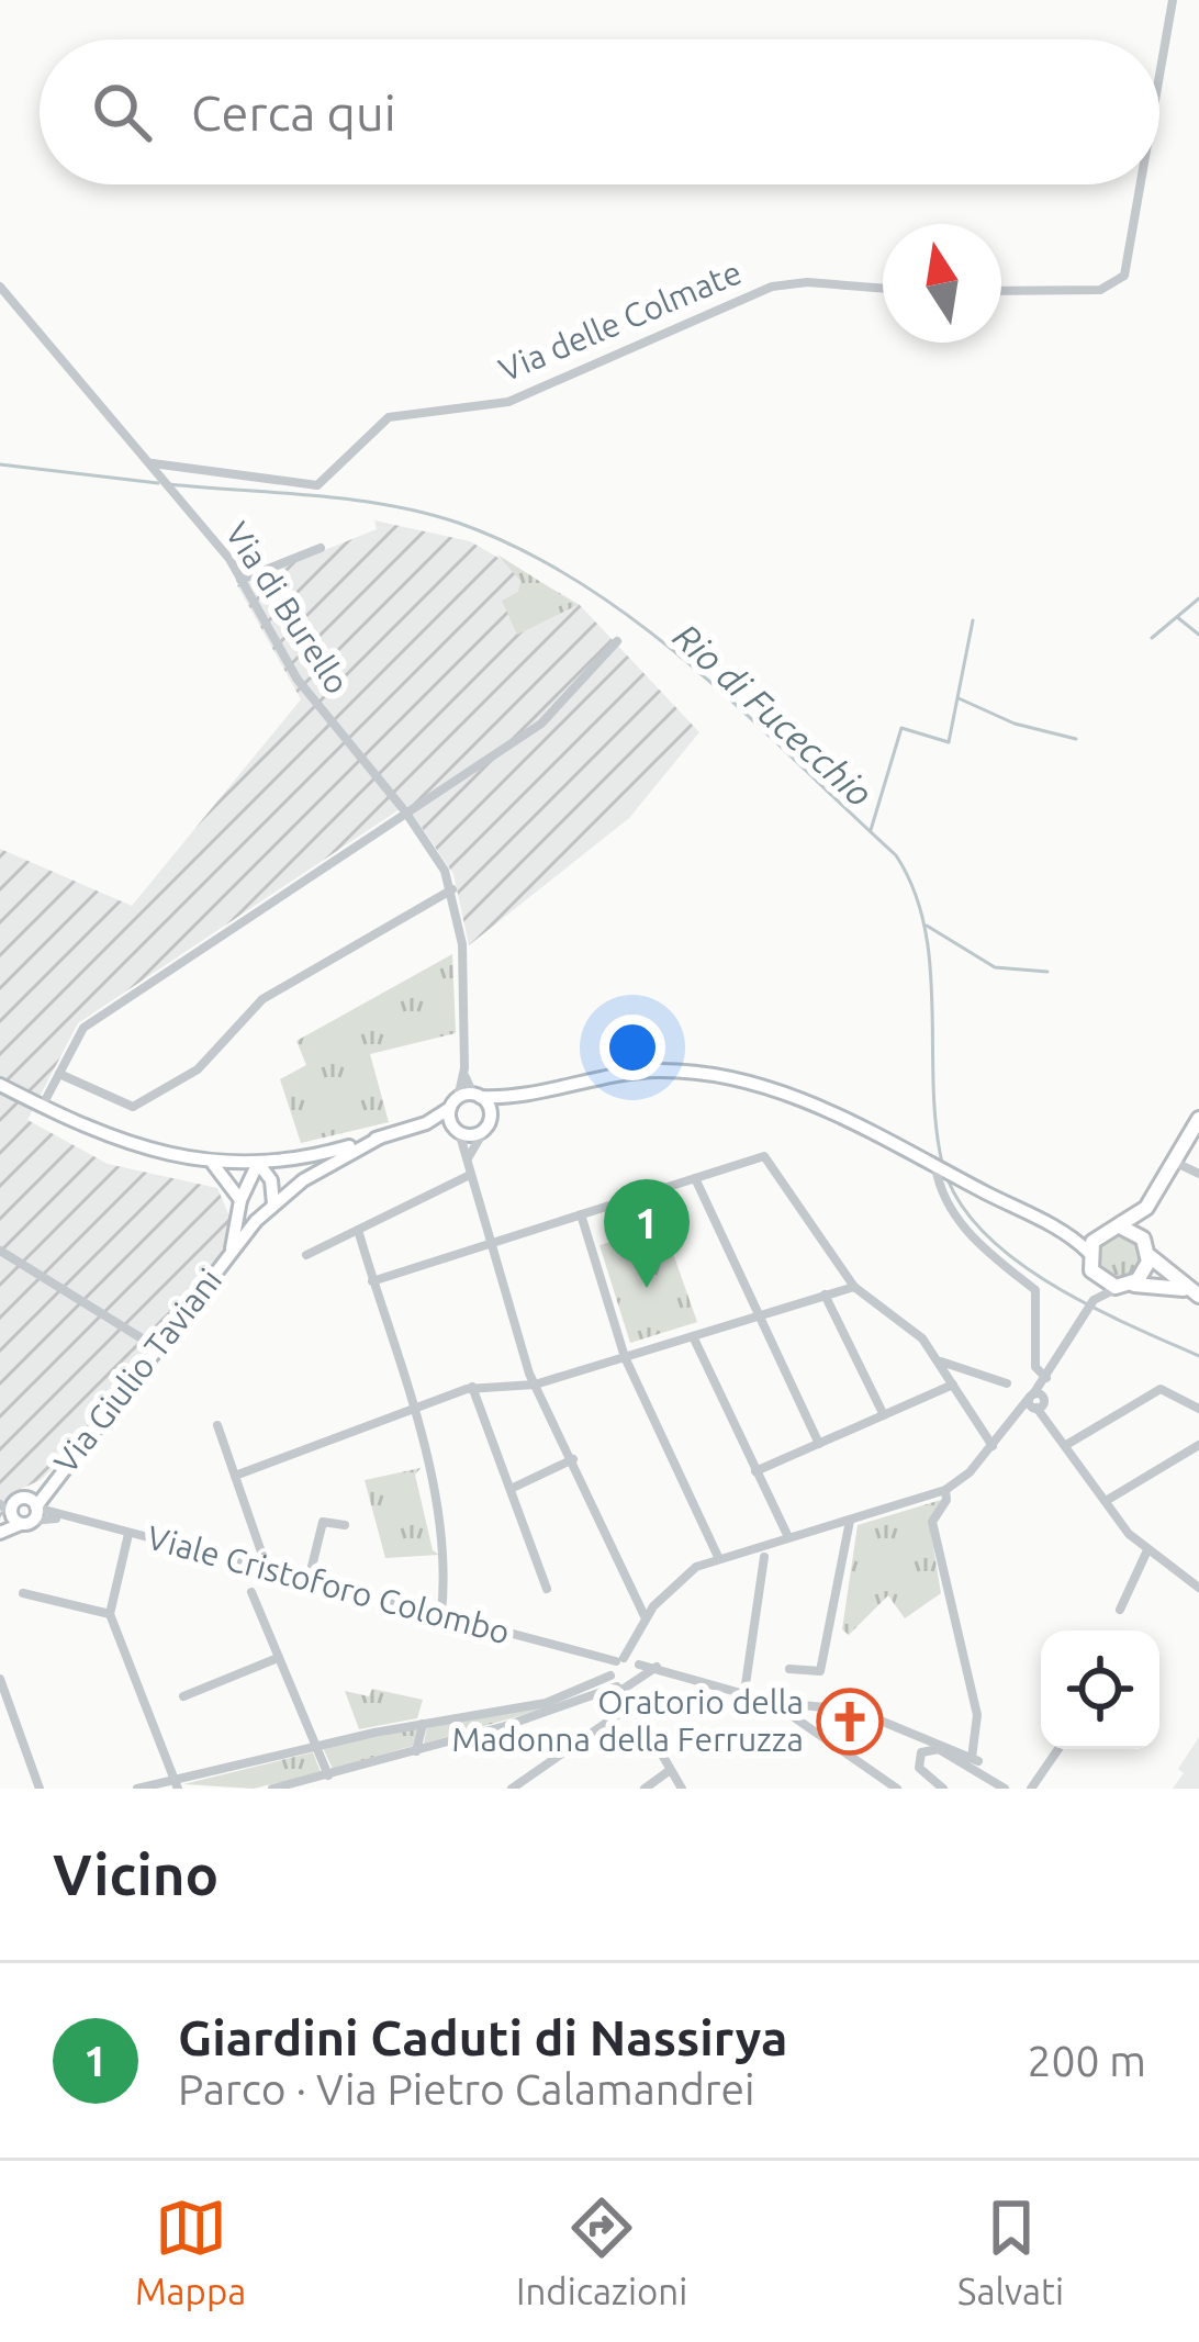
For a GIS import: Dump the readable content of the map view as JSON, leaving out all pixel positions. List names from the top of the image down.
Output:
{
  "streets": {
    "main road": ["Via Giulio Taviani"],
    "street": ["Via delle Colmate", "Via di Burello", "Viale Cristoforo Colombo"]
  },
  "crossings": [
    ["Via delle Colmate", "Via di Burello"],
    ["Via Giulio Taviani", "Viale Cristoforo Colombo"]
  ],
  "water": ["Rio di Fucecchio"],
  "places": {
    "church": ["Oratorio della Madonna della Ferruzza"]
  },
  "north": "top",
  "page": {
    "search": "Cerca qui",
    "pins": "1",
    "heading": "Vicino",
    "list": [
      {
        "mark": "1",
        "name": "Giardini Caduti di Nassirya",
        "note": "Parco · Via Pietro Calamandrei",
        "value": "200 m"
      }
    ],
    "nav": ["Mappa", "Indicazioni", "Salvati"]
  }
}
